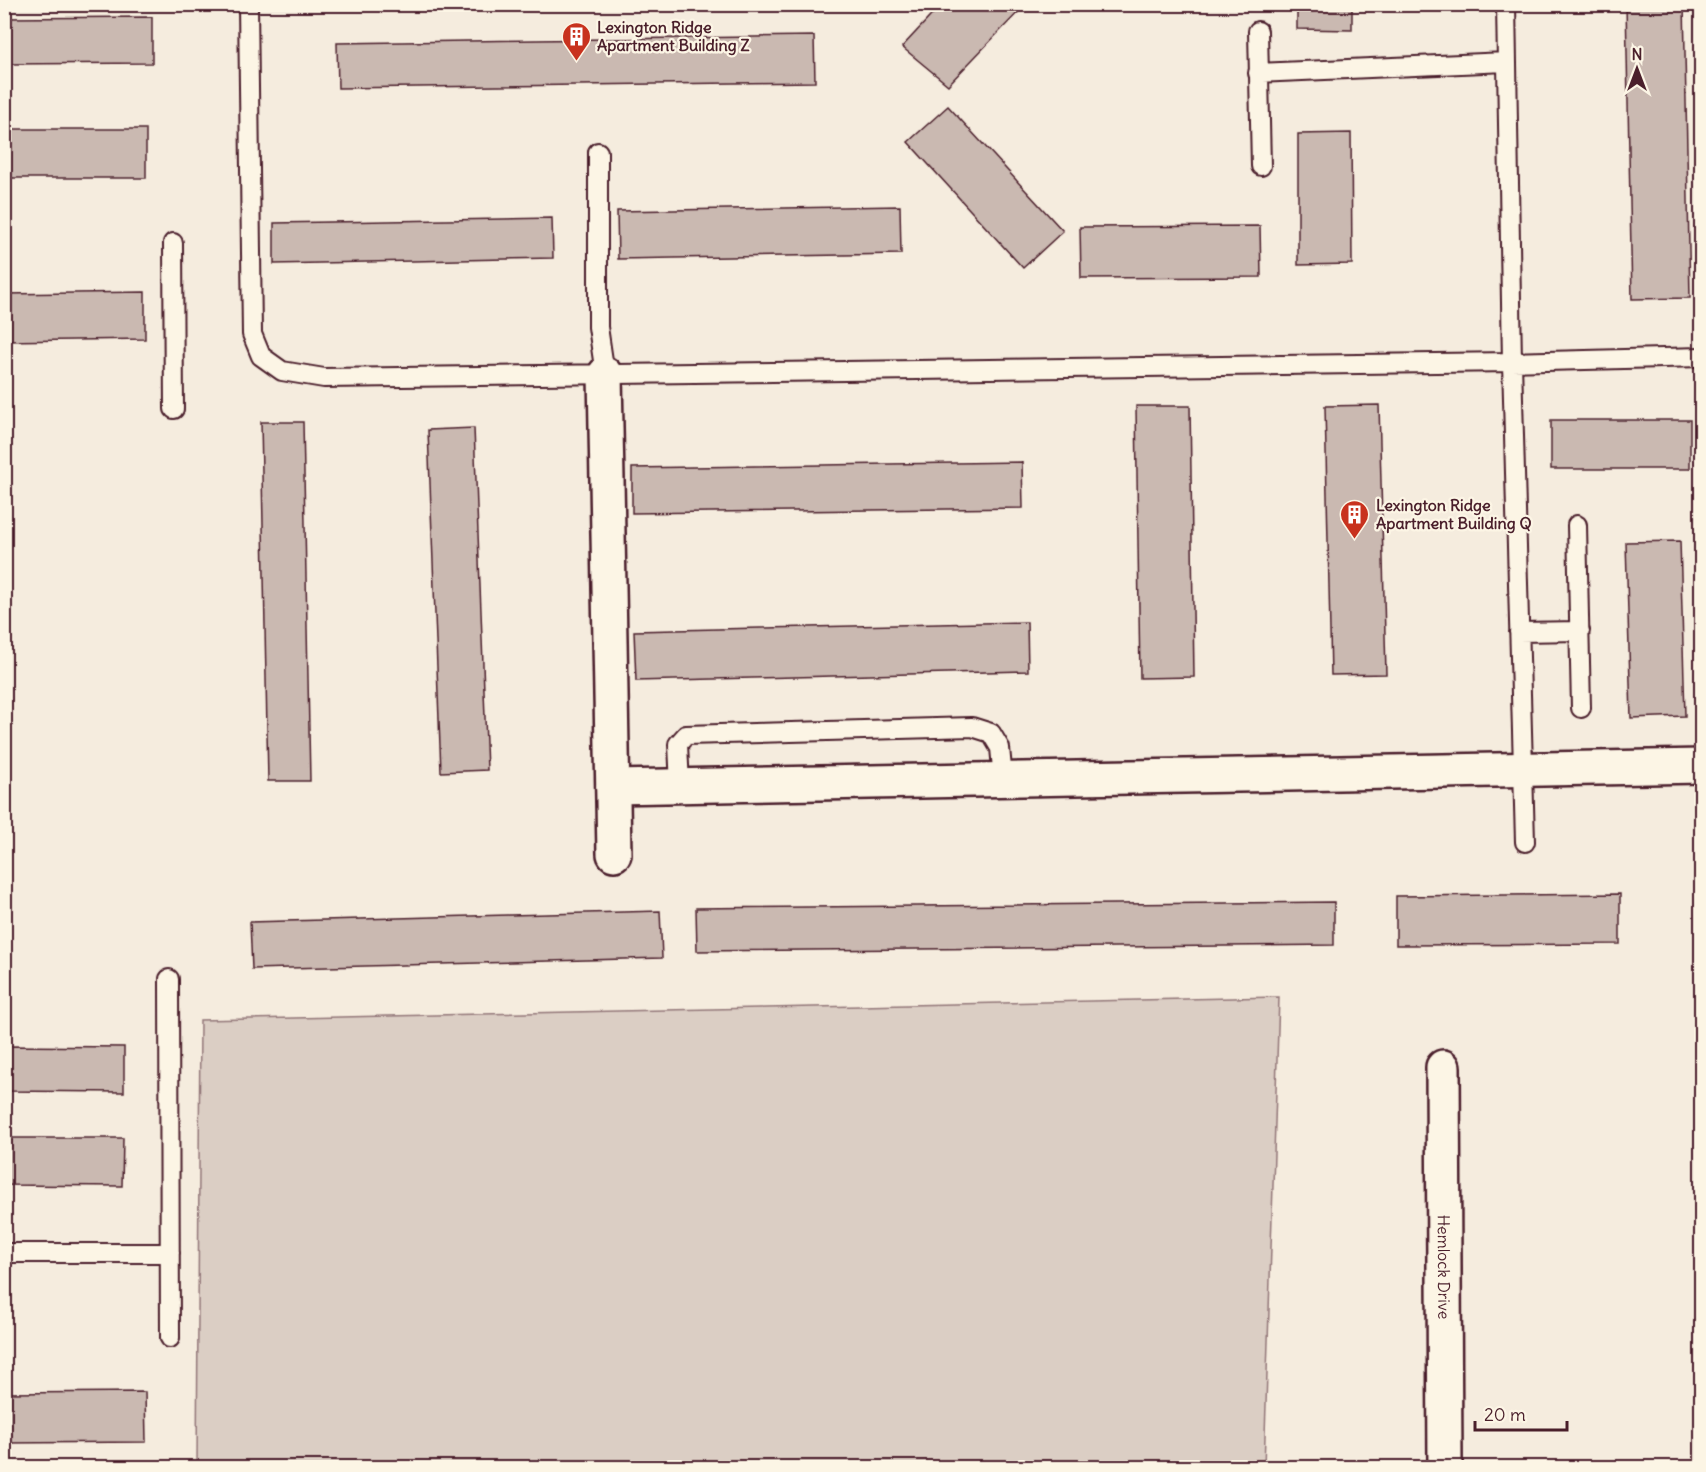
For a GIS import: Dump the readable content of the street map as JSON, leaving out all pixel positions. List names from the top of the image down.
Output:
{
  "streets": {
    "street": ["Hemlock Drive"]
  },
  "places": {
    "building": ["Lexington Ridge Apartment Building Z", "Lexington Ridge Apartment Building Q"]
  },
  "scale_bar": "20 m",
  "north": "top"
}
